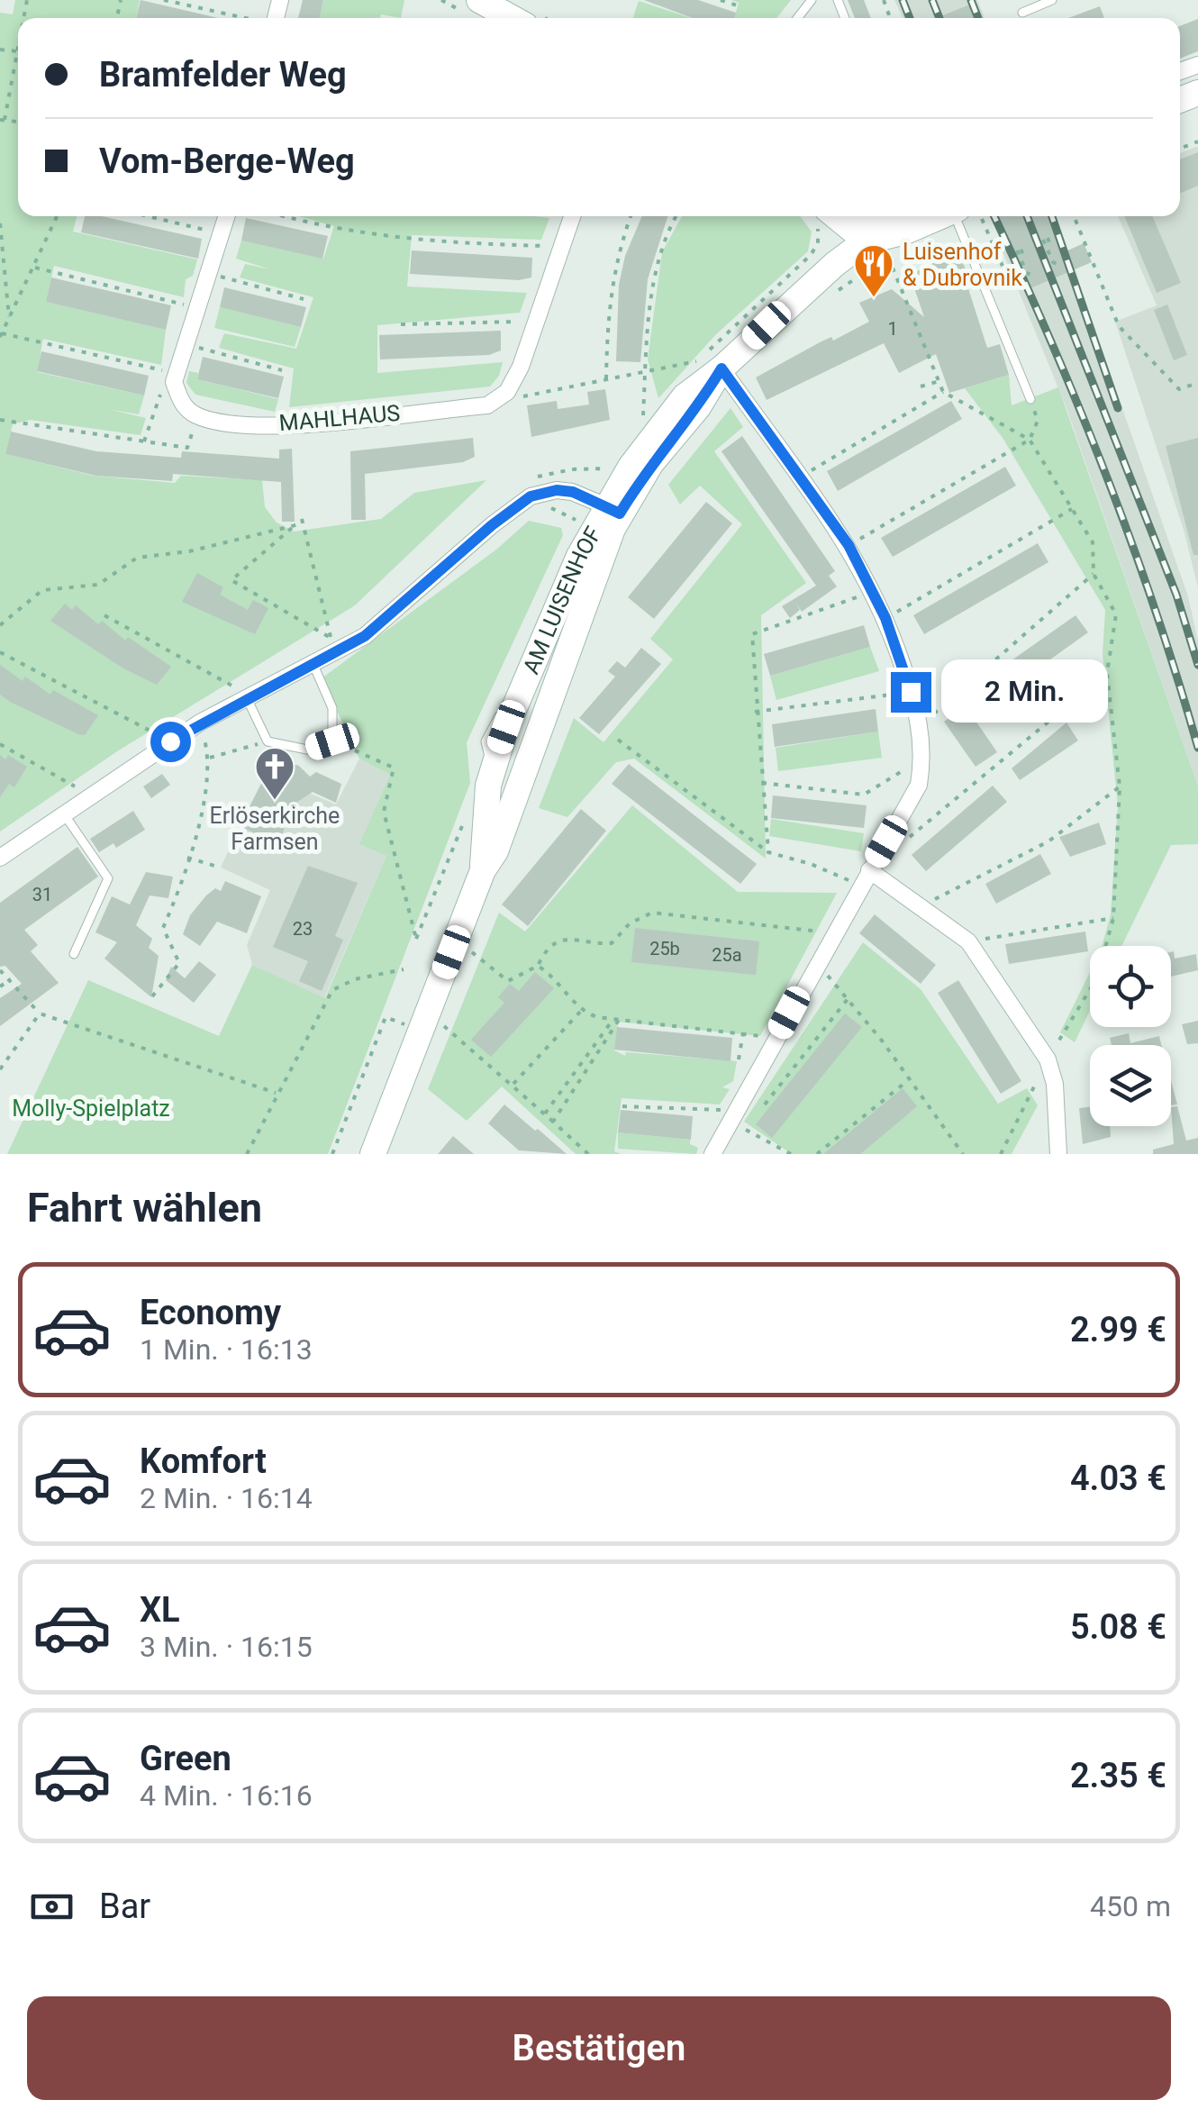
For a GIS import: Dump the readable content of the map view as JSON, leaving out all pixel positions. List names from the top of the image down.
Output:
{
  "streets": {
    "main road": ["AM LUISENHOF"],
    "street": ["MAHLHAUS"]
  },
  "parks": ["Molly-Spielplatz"],
  "places": {
    "restaurant": ["Luisenhof & Dubrovnik"],
    "church": ["Erlöserkirche Farmsen"]
  },
  "house_numbers": [
    "1",
    "31",
    "23",
    "25b",
    "25a"
  ],
  "page": {
    "banner": ["Bramfelder Weg", "Vom-Berge-Weg"],
    "bubble": "2 Min.",
    "heading": "Fahrt wählen",
    "list": [
      {
        "name": "Economy",
        "note": "1 Min. · 16:13",
        "value": "2.99 €"
      },
      {
        "name": "Komfort",
        "note": "2 Min. · 16:14",
        "value": "4.03 €"
      },
      {
        "name": "XL",
        "note": "3 Min. · 16:15",
        "value": "5.08 €"
      },
      {
        "name": "Green",
        "note": "4 Min. · 16:16",
        "value": "2.35 €"
      }
    ],
    "pay": ["Bar", "450 m"],
    "buttons": "Bestätigen"
  }
}
